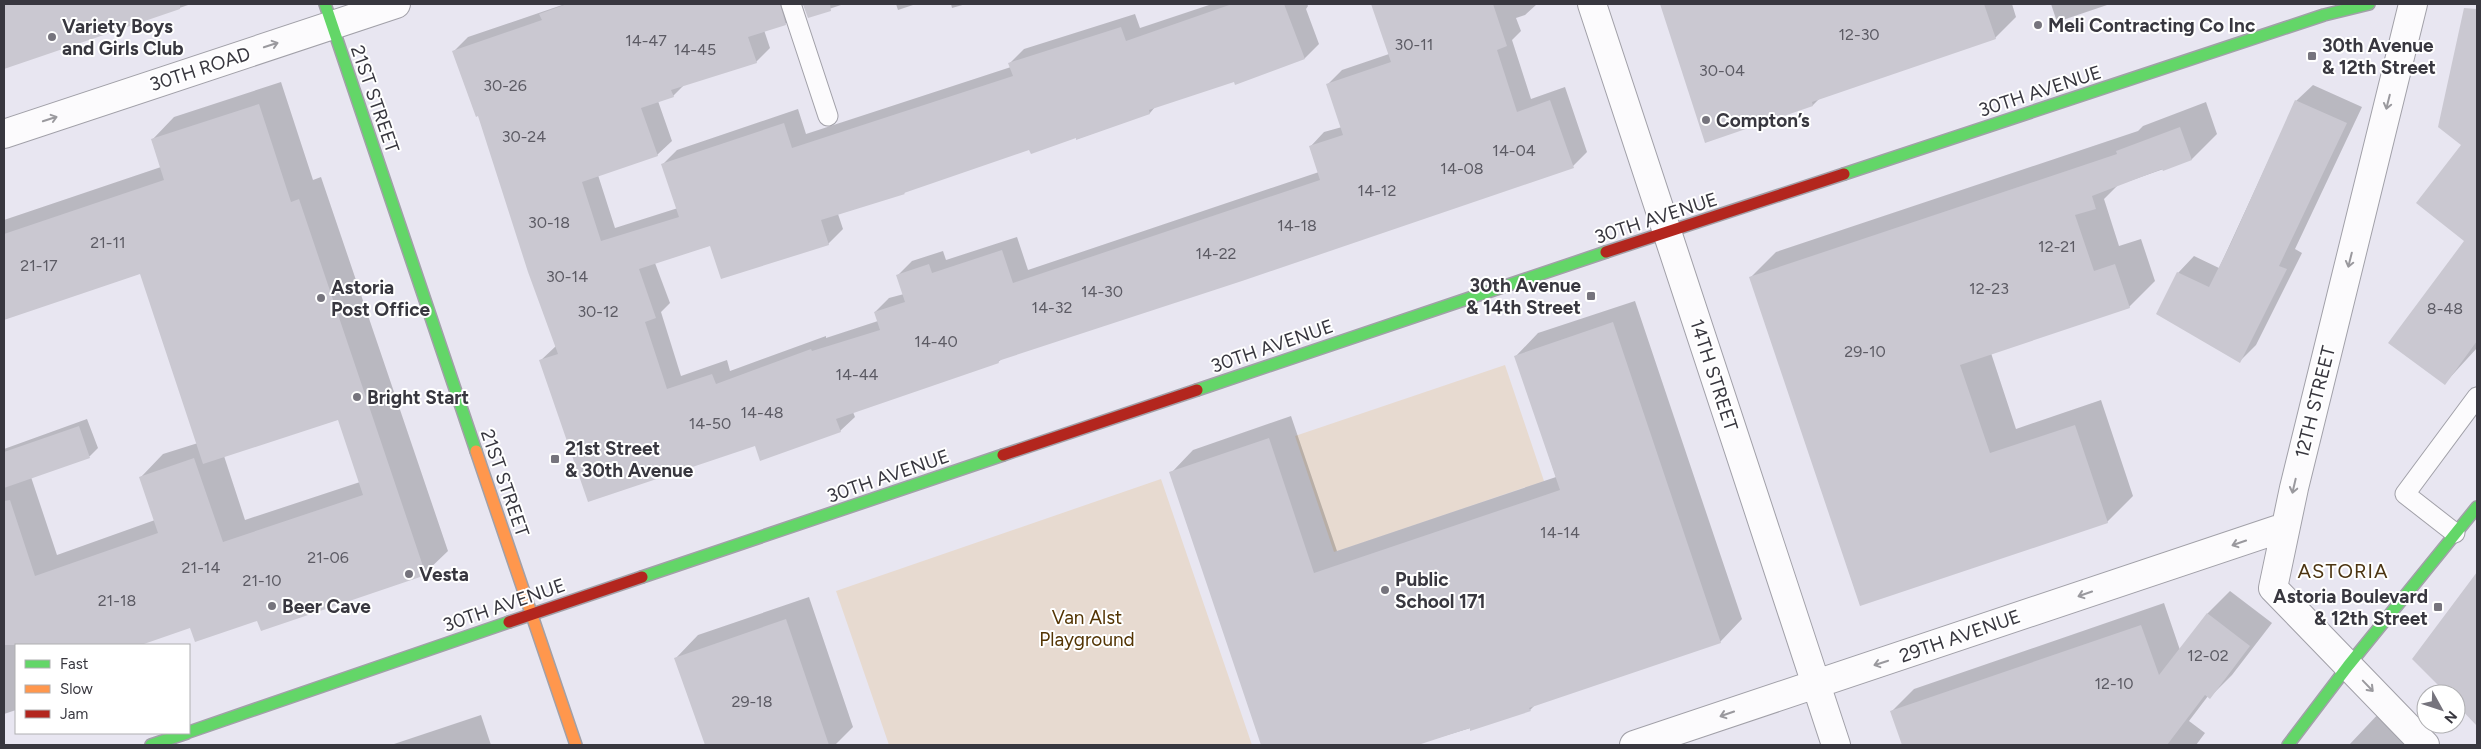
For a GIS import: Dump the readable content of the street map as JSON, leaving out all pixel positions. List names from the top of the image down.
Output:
{
  "streets": {
    "street": [
      "30TH ROAD",
      "30TH AVENUE",
      "21ST STREET",
      "14TH STREET",
      "12TH STREET",
      "29TH AVENUE"
    ]
  },
  "crossings": [
    ["30TH ROAD", "21ST STREET"],
    ["30TH AVENUE", "21ST STREET"],
    ["30TH AVENUE", "14TH STREET"],
    ["14TH STREET", "29TH AVENUE"],
    ["12TH STREET", "29TH AVENUE"]
  ],
  "one_way": ["30TH ROAD", "12TH STREET", "29TH AVENUE"],
  "districts": ["ASTORIA"],
  "parks": ["Van Alst Playground"],
  "places": {
    "other": [
      "Meli Contracting Co Inc",
      "Variety Boys and Girls Club",
      "Compton’s",
      "Astoria Post Office",
      "Bright Start",
      "Vesta",
      "Public School 171",
      "Beer Cave"
    ],
    "transit": [
      "30th Avenue & 12th Street",
      "30th Avenue & 14th Street",
      "21st Street & 30th Avenue",
      "Astoria Boulevard & 12th Street"
    ]
  },
  "house_numbers": [
    "12-30",
    "14-47",
    "30-11",
    "14-45",
    "30-04",
    "30-26",
    "30-24",
    "14-04",
    "14-08",
    "14-12",
    "30-18",
    "14-18",
    "21-11",
    "12-21",
    "14-22",
    "21-17",
    "30-14",
    "12-23",
    "14-30",
    "14-32",
    "8-48",
    "30-12",
    "14-40",
    "29-10",
    "14-44",
    "14-48",
    "14-50",
    "14-14",
    "21-06",
    "21-14",
    "21-10",
    "21-18",
    "12-02",
    "12-10",
    "29-18"
  ],
  "legend": ["Fast", "Slow", "Jam"],
  "north": "bottom right"
}
